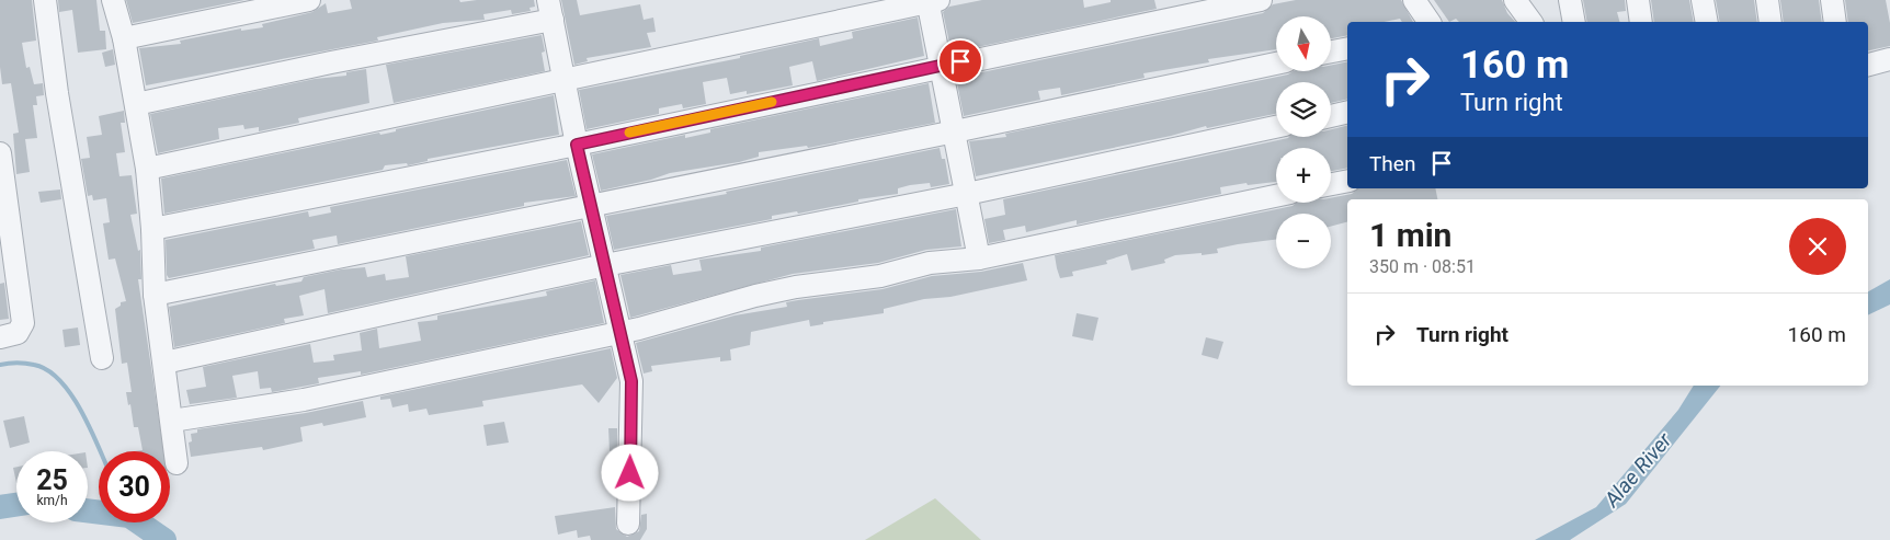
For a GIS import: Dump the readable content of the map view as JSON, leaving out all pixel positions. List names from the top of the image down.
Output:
{
  "water": ["Alae River"],
  "north": "bottom",
  "page": {
    "map_buttons": ["+", "−"],
    "turn": ["160 m", "Turn right"],
    "then": "Then",
    "heading": ["1 min", "350 m · 08:51"],
    "list": [
      {
        "name": "Turn right",
        "value": "160 m"
      }
    ],
    "speed": "25 km/h",
    "limit": "30"
  }
}
